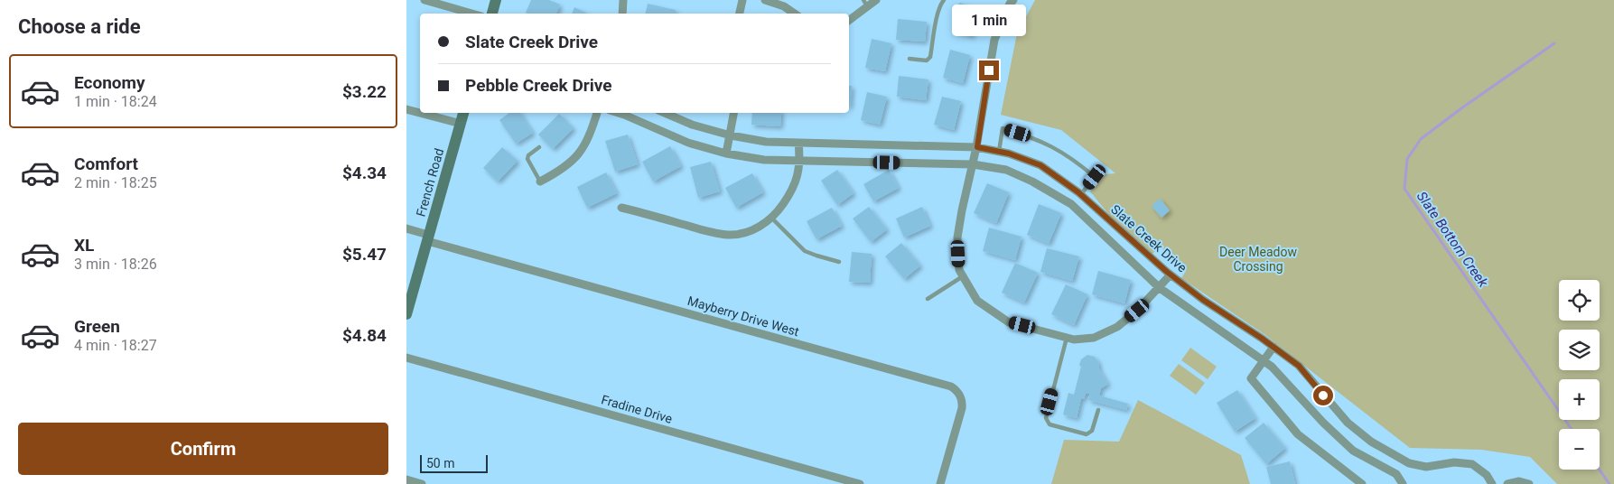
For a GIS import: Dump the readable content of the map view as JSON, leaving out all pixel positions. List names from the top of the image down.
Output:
{
  "streets": {
    "main road": ["French Road"],
    "street": ["Slate Creek Drive", "Mayberry Drive West", "Fradine Drive"]
  },
  "crossings": [
    ["French Road", "Mayberry Drive West"]
  ],
  "water": ["Slate Bottom Creek"],
  "parks": ["Deer Meadow Crossing"],
  "scale_bar": "50 m",
  "page": {
    "heading": "Choose a ride",
    "bubble": "1 min",
    "banner": ["Slate Creek Drive", "Pebble Creek Drive"],
    "list": [
      {
        "name": "Economy",
        "note": "1 min · 18:24",
        "value": "$3.22"
      },
      {
        "name": "Comfort",
        "note": "2 min · 18:25",
        "value": "$4.34"
      },
      {
        "name": "XL",
        "note": "3 min · 18:26",
        "value": "$5.47"
      },
      {
        "name": "Green",
        "note": "4 min · 18:27",
        "value": "$4.84"
      }
    ],
    "map_buttons": ["+", "−"],
    "buttons": "Confirm",
    "scale": "50 m"
  }
}
